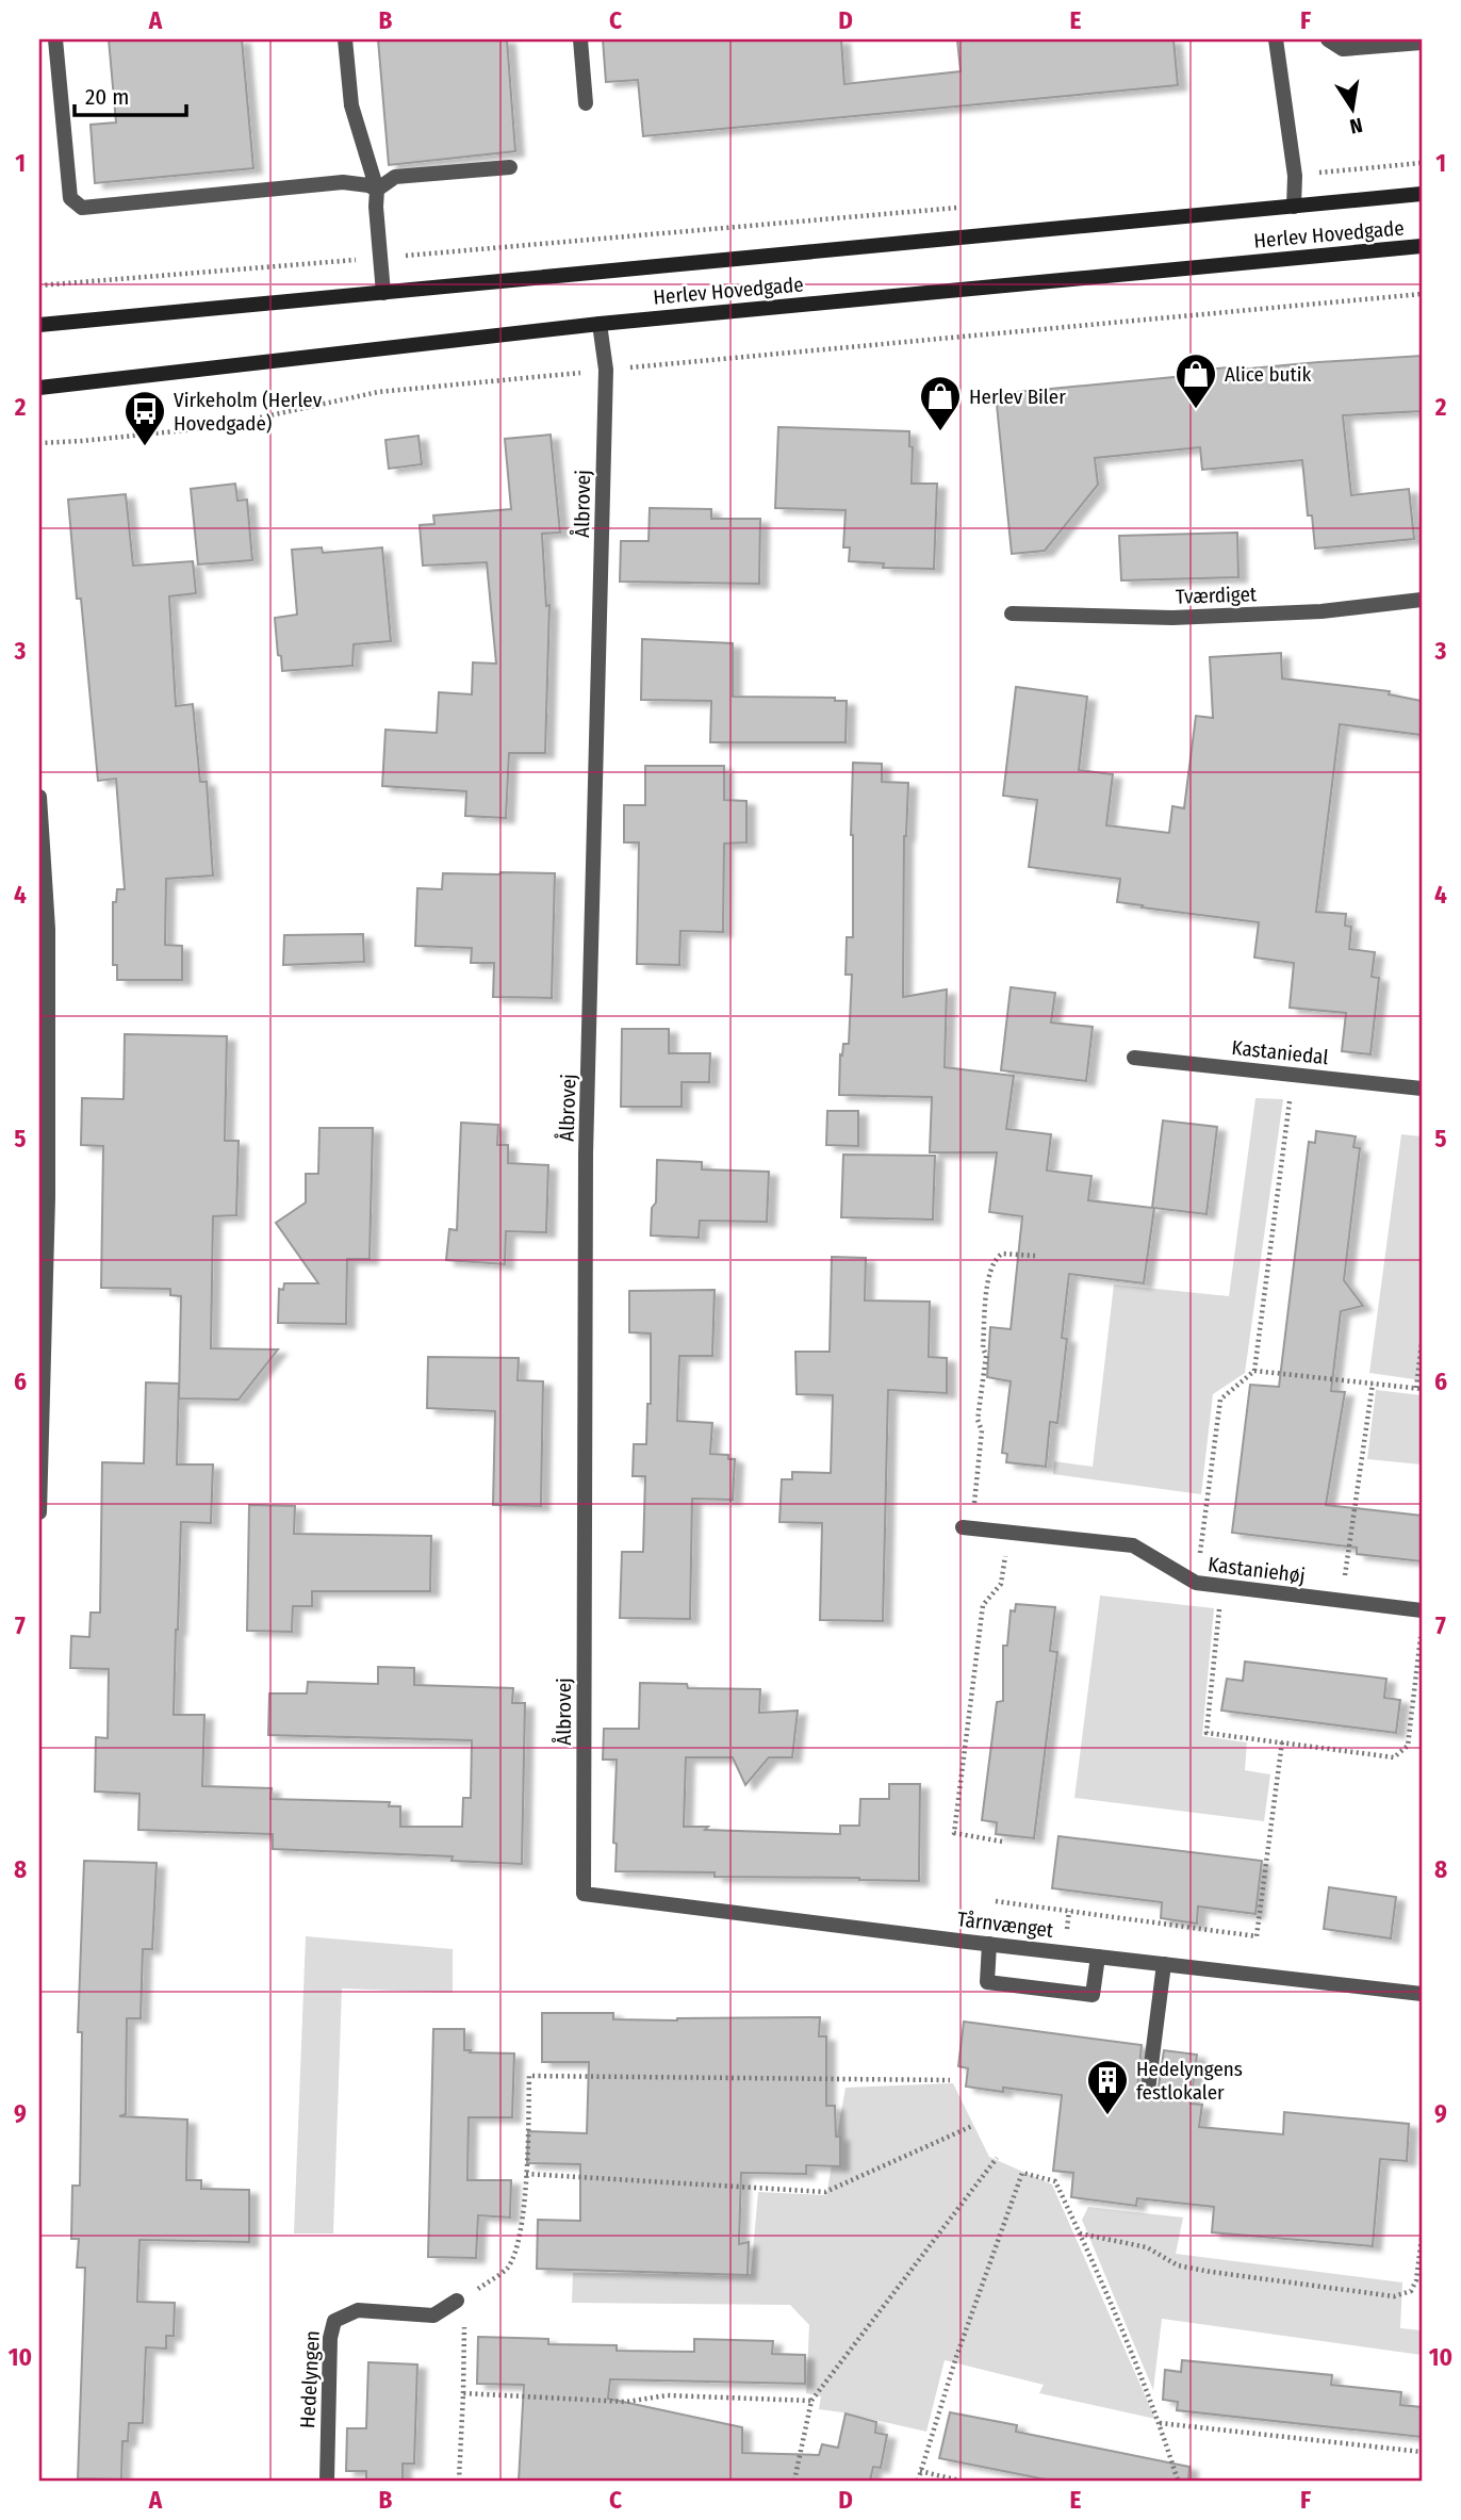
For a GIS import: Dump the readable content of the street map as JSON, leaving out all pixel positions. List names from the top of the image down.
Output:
{
  "streets": {
    "main road": ["Herlev Hovedgade"],
    "street": [
      "Ålbrovej",
      "Tværdiget",
      "Kastaniedal",
      "Kastaniehøj",
      "Tårnvænget",
      "Hedelyngen"
    ]
  },
  "crossings": [
    ["Herlev Hovedgade", "Ålbrovej"],
    ["Ålbrovej", "Tårnvænget"]
  ],
  "places": {
    "shop": ["Alice butik", "Herlev Biler"],
    "bus stop": ["Virkeholm (Herlev Hovedgade)"],
    "building": ["Hedelyngens festlokaler"]
  },
  "scale_bar": "20 m",
  "north": "bottom",
  "grid": {
    "columns": [
      "A",
      "B",
      "C",
      "D",
      "E",
      "F"
    ],
    "rows": [
      "1",
      "2",
      "3",
      "4",
      "5",
      "6",
      "7",
      "8",
      "9",
      "10"
    ]
  }
}
